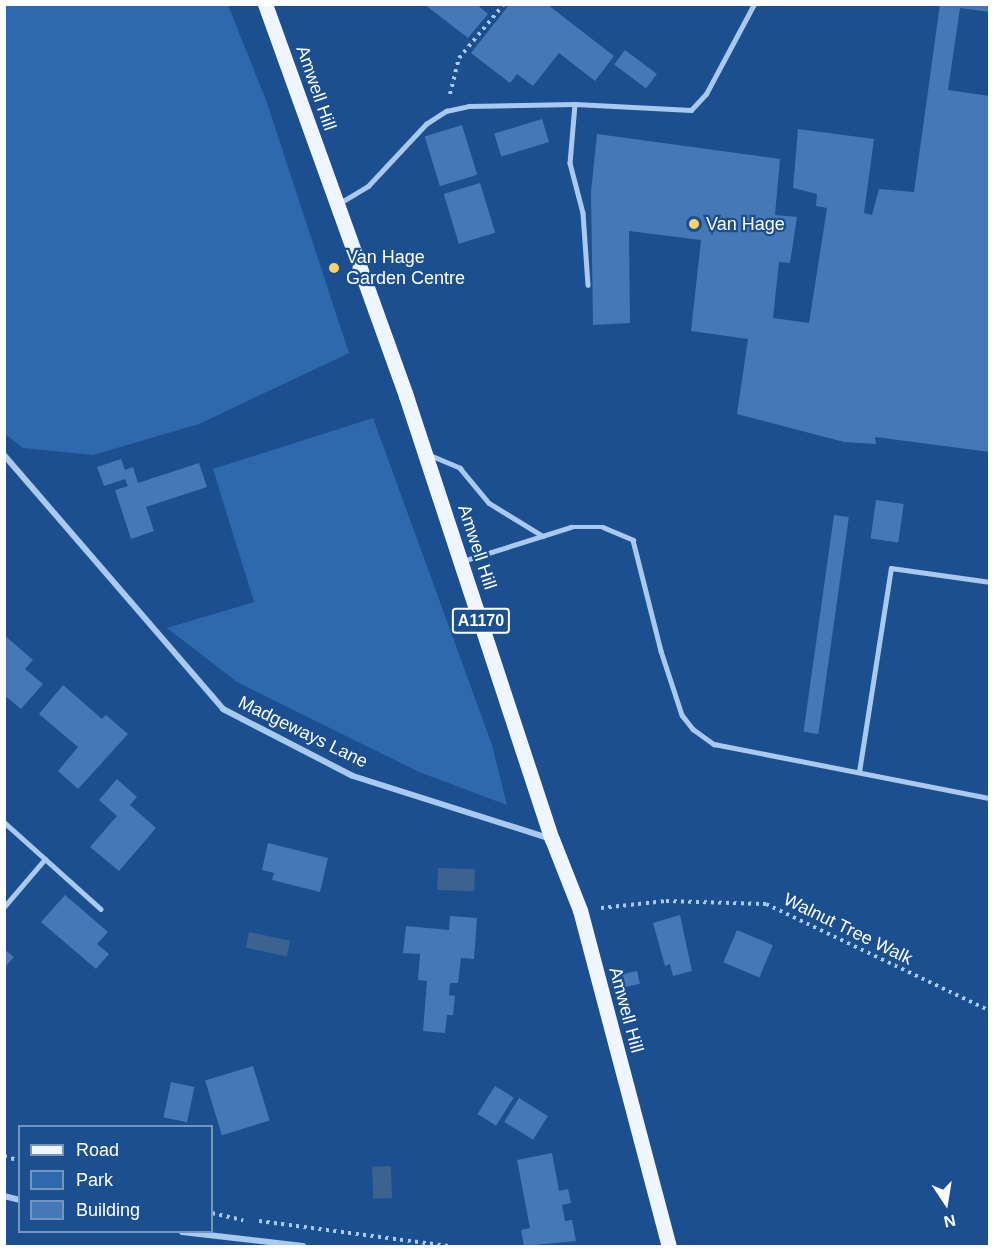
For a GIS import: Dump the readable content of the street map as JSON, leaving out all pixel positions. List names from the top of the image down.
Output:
{
  "streets": {
    "main road": ["Amwell Hill", "A1170"],
    "street": ["Madgeways Lane"],
    "path": ["Walnut Tree Walk"]
  },
  "crossings": [
    ["Amwell Hill", "Madgeways Lane"],
    ["Amwell Hill", "Walnut Tree Walk"]
  ],
  "places": ["Van Hage", "Van Hage Garden Centre"],
  "legend": ["Road", "Park", "Building"],
  "north": "bottom"
}
